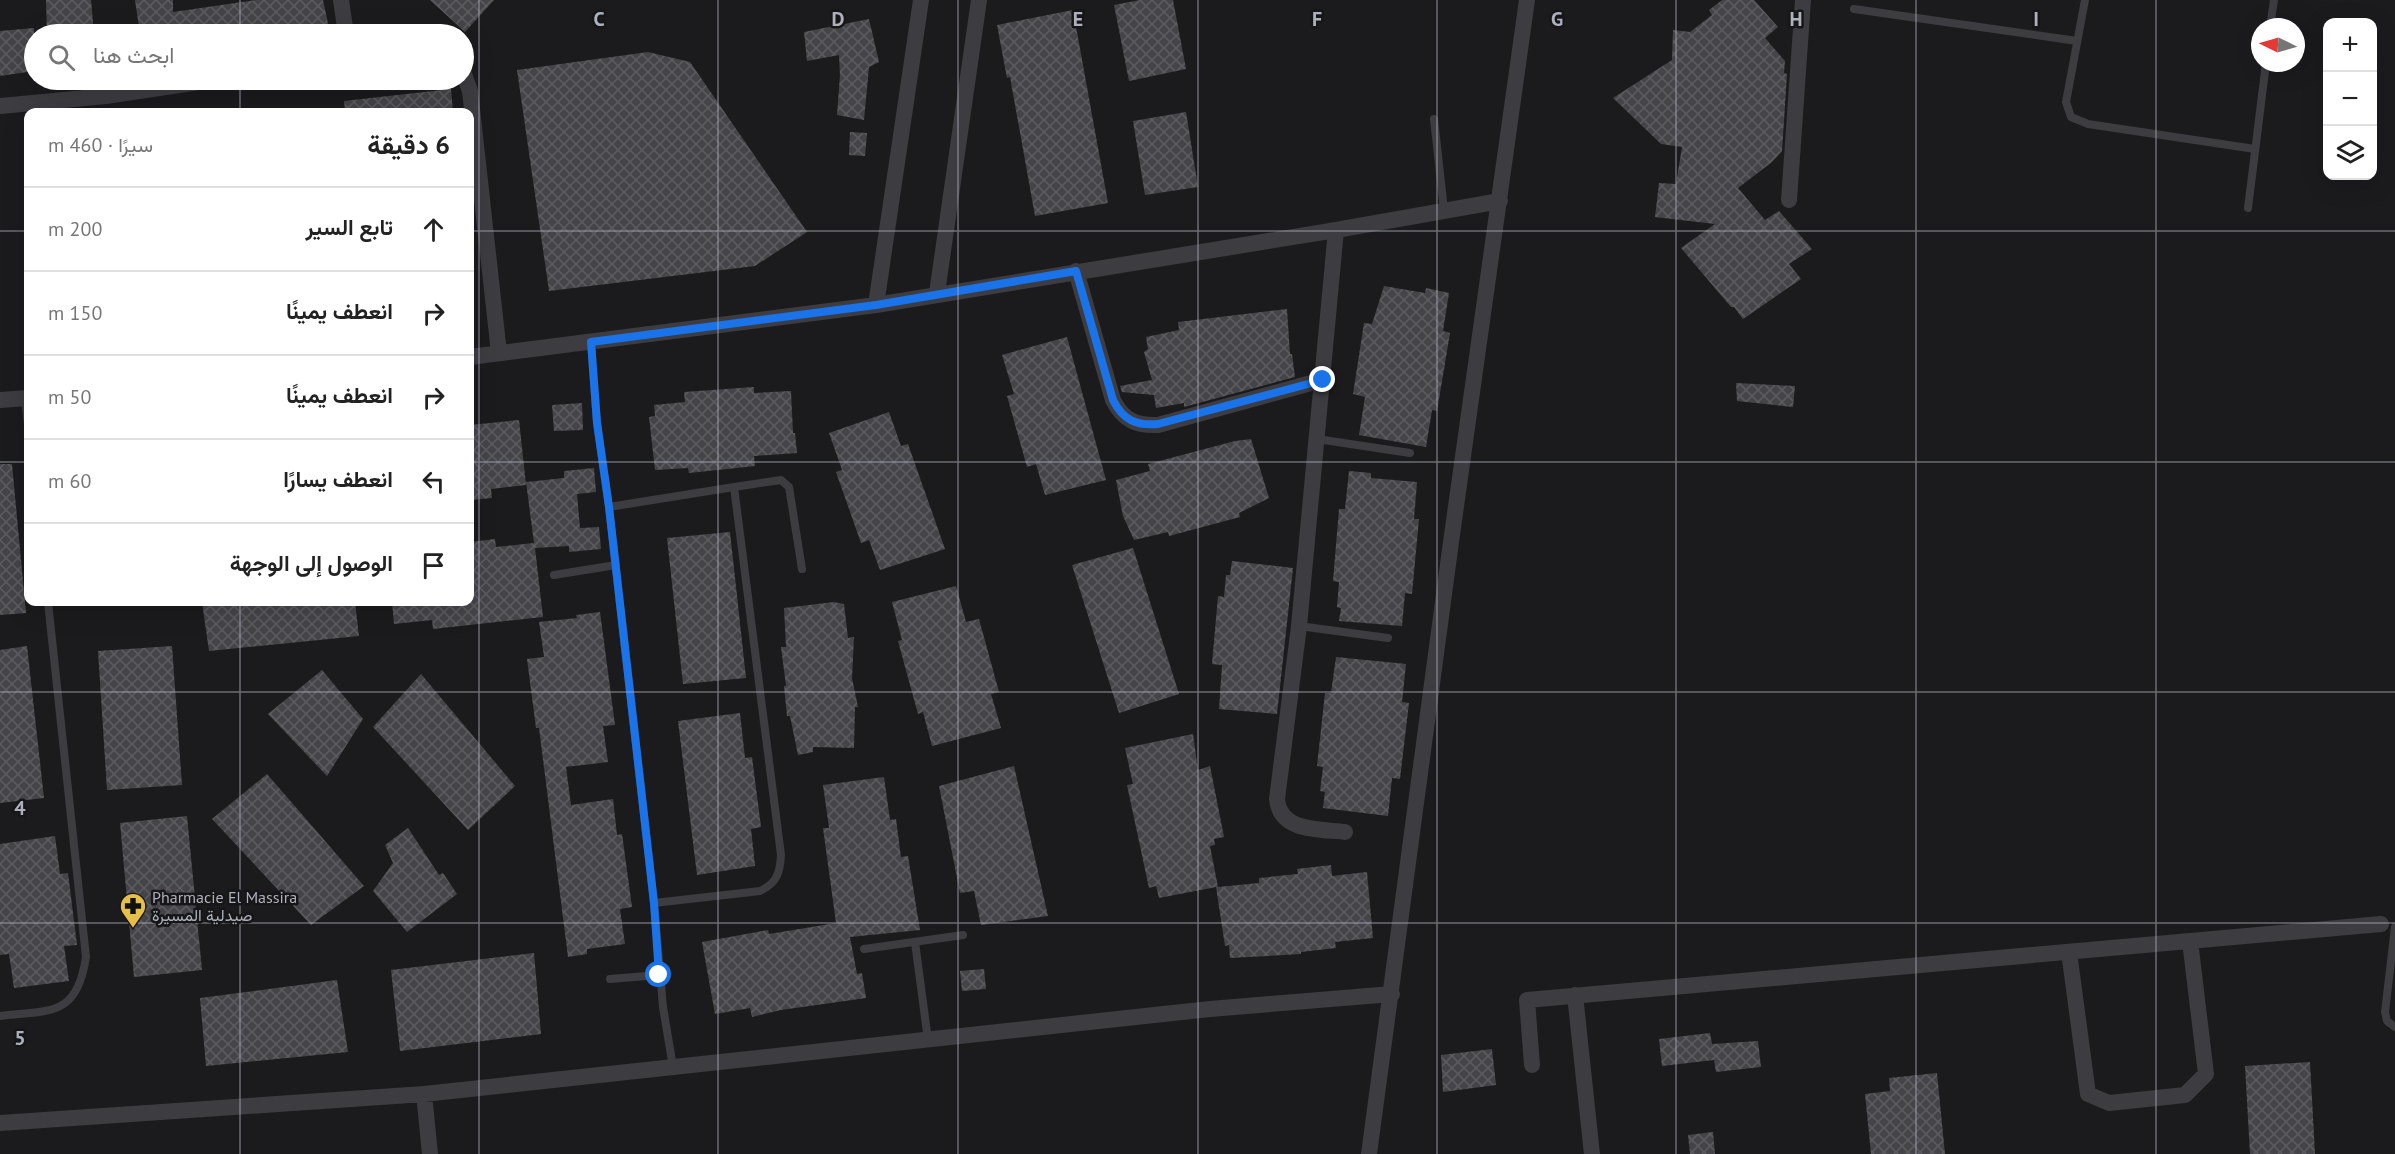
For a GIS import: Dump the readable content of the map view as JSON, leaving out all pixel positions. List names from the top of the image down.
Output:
{
  "places": {
    "pharmacy": ["Pharmacie El Massira صيدلية المسيرة"]
  },
  "north": "left",
  "page": {
    "map_buttons": ["+", "−"],
    "search": "ابحث هنا",
    "heading": ["6 دقيقة", "سيرًا · 460 m"],
    "list": [
      ["تابع السير", "200 m"],
      ["انعطف يمينًا", "150 m"],
      ["انعطف يمينًا", "50 m"],
      ["انعطف يسارًا", "60 m"],
      "الوصول إلى الوجهة"
    ]
  },
  "grid": {
    "columns": [
      "C",
      "D",
      "E",
      "F",
      "G",
      "H",
      "I"
    ],
    "rows": ["4", "5"]
  }
}
